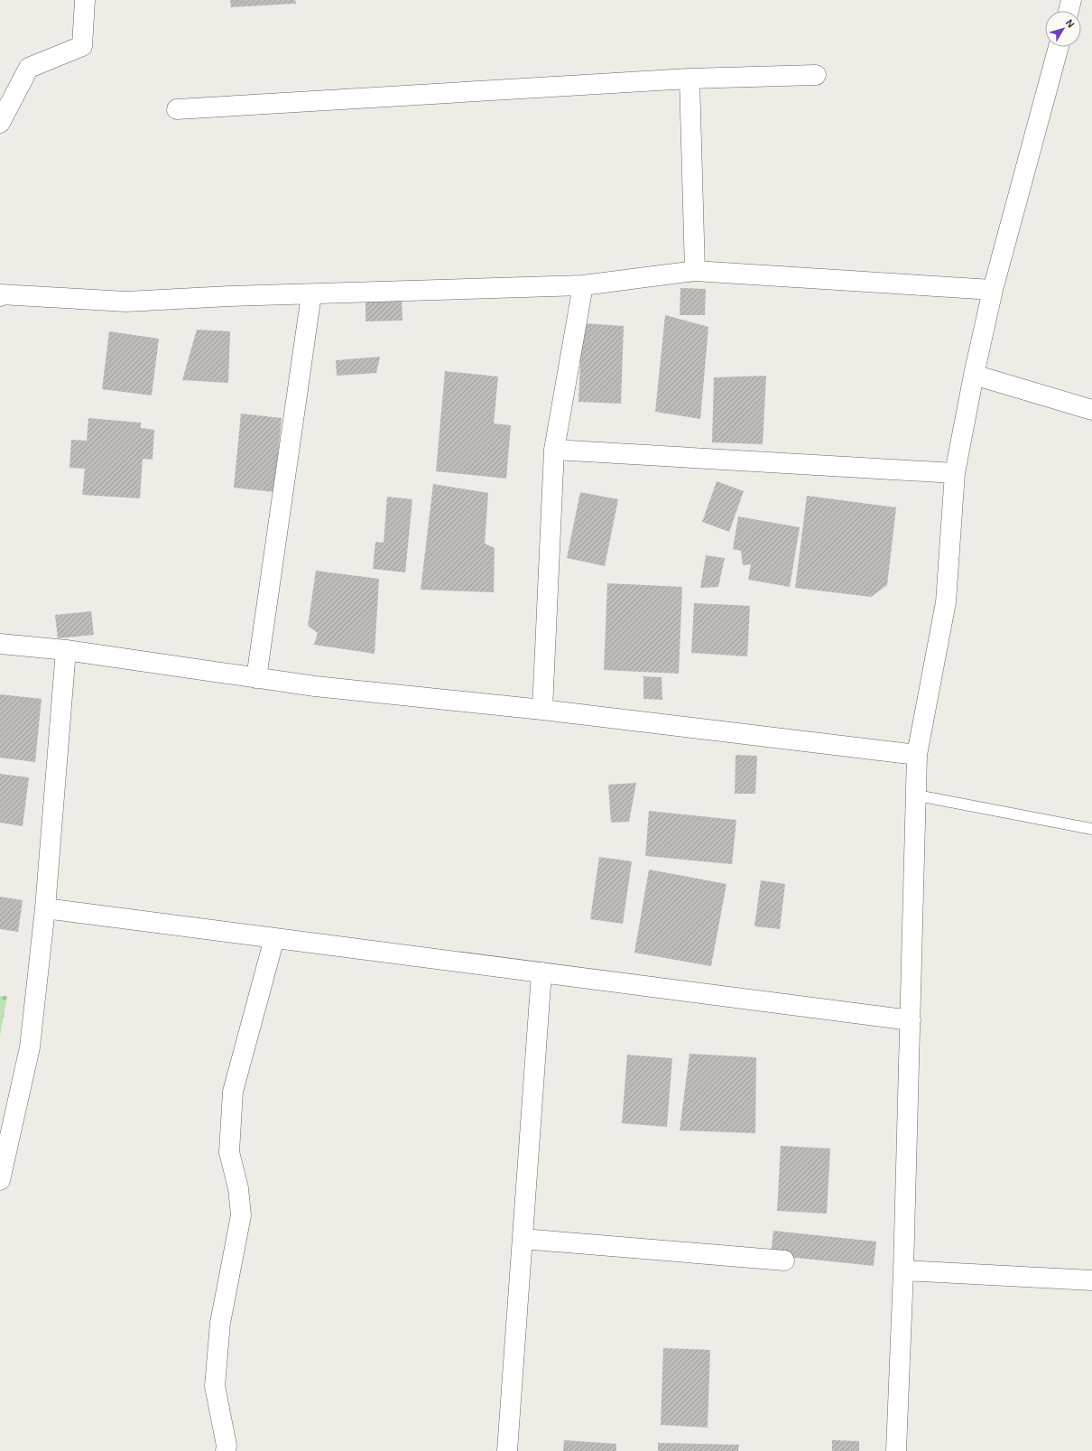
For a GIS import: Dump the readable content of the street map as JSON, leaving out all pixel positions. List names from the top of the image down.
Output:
{
  "north": "top right"
}
